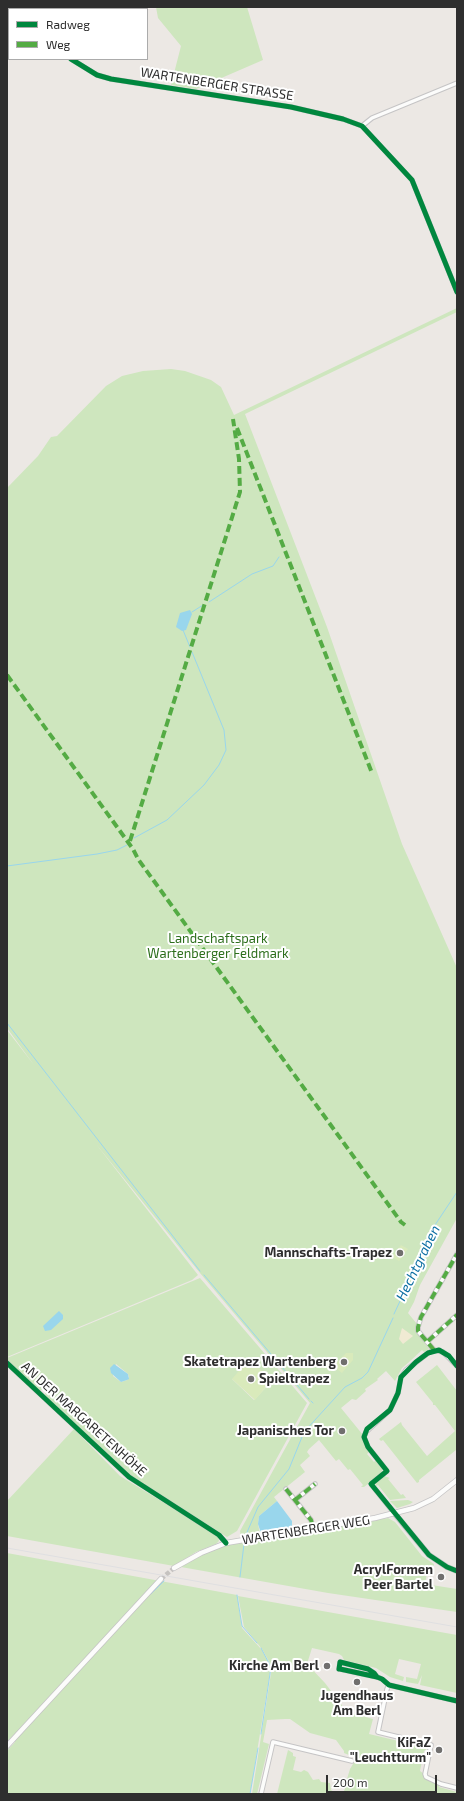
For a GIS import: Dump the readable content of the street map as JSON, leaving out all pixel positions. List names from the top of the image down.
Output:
{
  "streets": {
    "main road": ["WARTENBERGER WEG"],
    "street": ["WARTENBERGER STRASSE", "AN DER MARGARETENHÖHE"]
  },
  "crossings": [
    ["AN DER MARGARETENHÖHE", "WARTENBERGER WEG"]
  ],
  "water": ["Hechtgraben"],
  "parks": ["Landschaftspark Wartenberger Feldmark"],
  "places": [
    "Mannschafts-Trapez",
    "Skatetrapez Wartenberg",
    "Spieltrapez",
    "Japanisches Tor",
    "AcrylFormen Peer Bartel",
    "Kirche Am Berl",
    "Jugendhaus Am Berl",
    "KiFaZ \"Leuchtturm\""
  ],
  "legend": ["Radweg", "Weg"],
  "scale_bar": "200 m"
}
